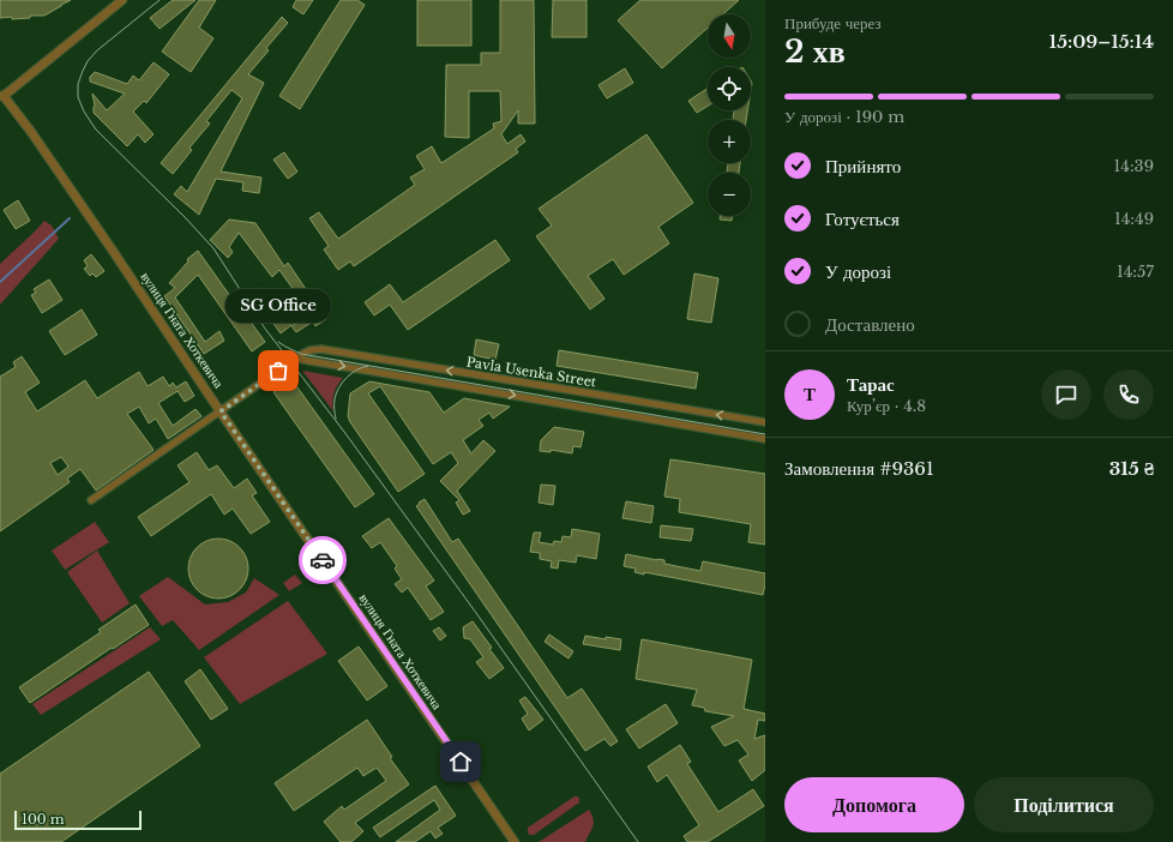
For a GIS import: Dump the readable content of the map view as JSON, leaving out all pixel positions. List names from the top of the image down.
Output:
{
  "streets": {
    "street": ["вулиця Гната Хоткевича", "Pavla Usenka Street"]
  },
  "crossings": [
    ["вулиця Гната Хоткевича", "Pavla Usenka Street"]
  ],
  "places": ["SG Office"],
  "scale_bar": "100 m",
  "north": "bottom",
  "page": {
    "heading": ["2 хв", "Прибуде через", "15:09–15:14"],
    "panel": [
      "Тарас",
      "Кур’єр · 4.8",
      "Замовлення #9361",
      "315 ₴"
    ],
    "map_buttons": ["+", "−"],
    "bar": "У дорозі · 190 m",
    "list": [
      ["Прийнято", "14:39"],
      ["Готується", "14:49"],
      ["У дорозі", "14:57"],
      "Доставлено"
    ],
    "bubble": "SG Office",
    "round": "Т",
    "buttons": ["Допомога", "Поділитися"],
    "scale": "100 m"
  }
}
